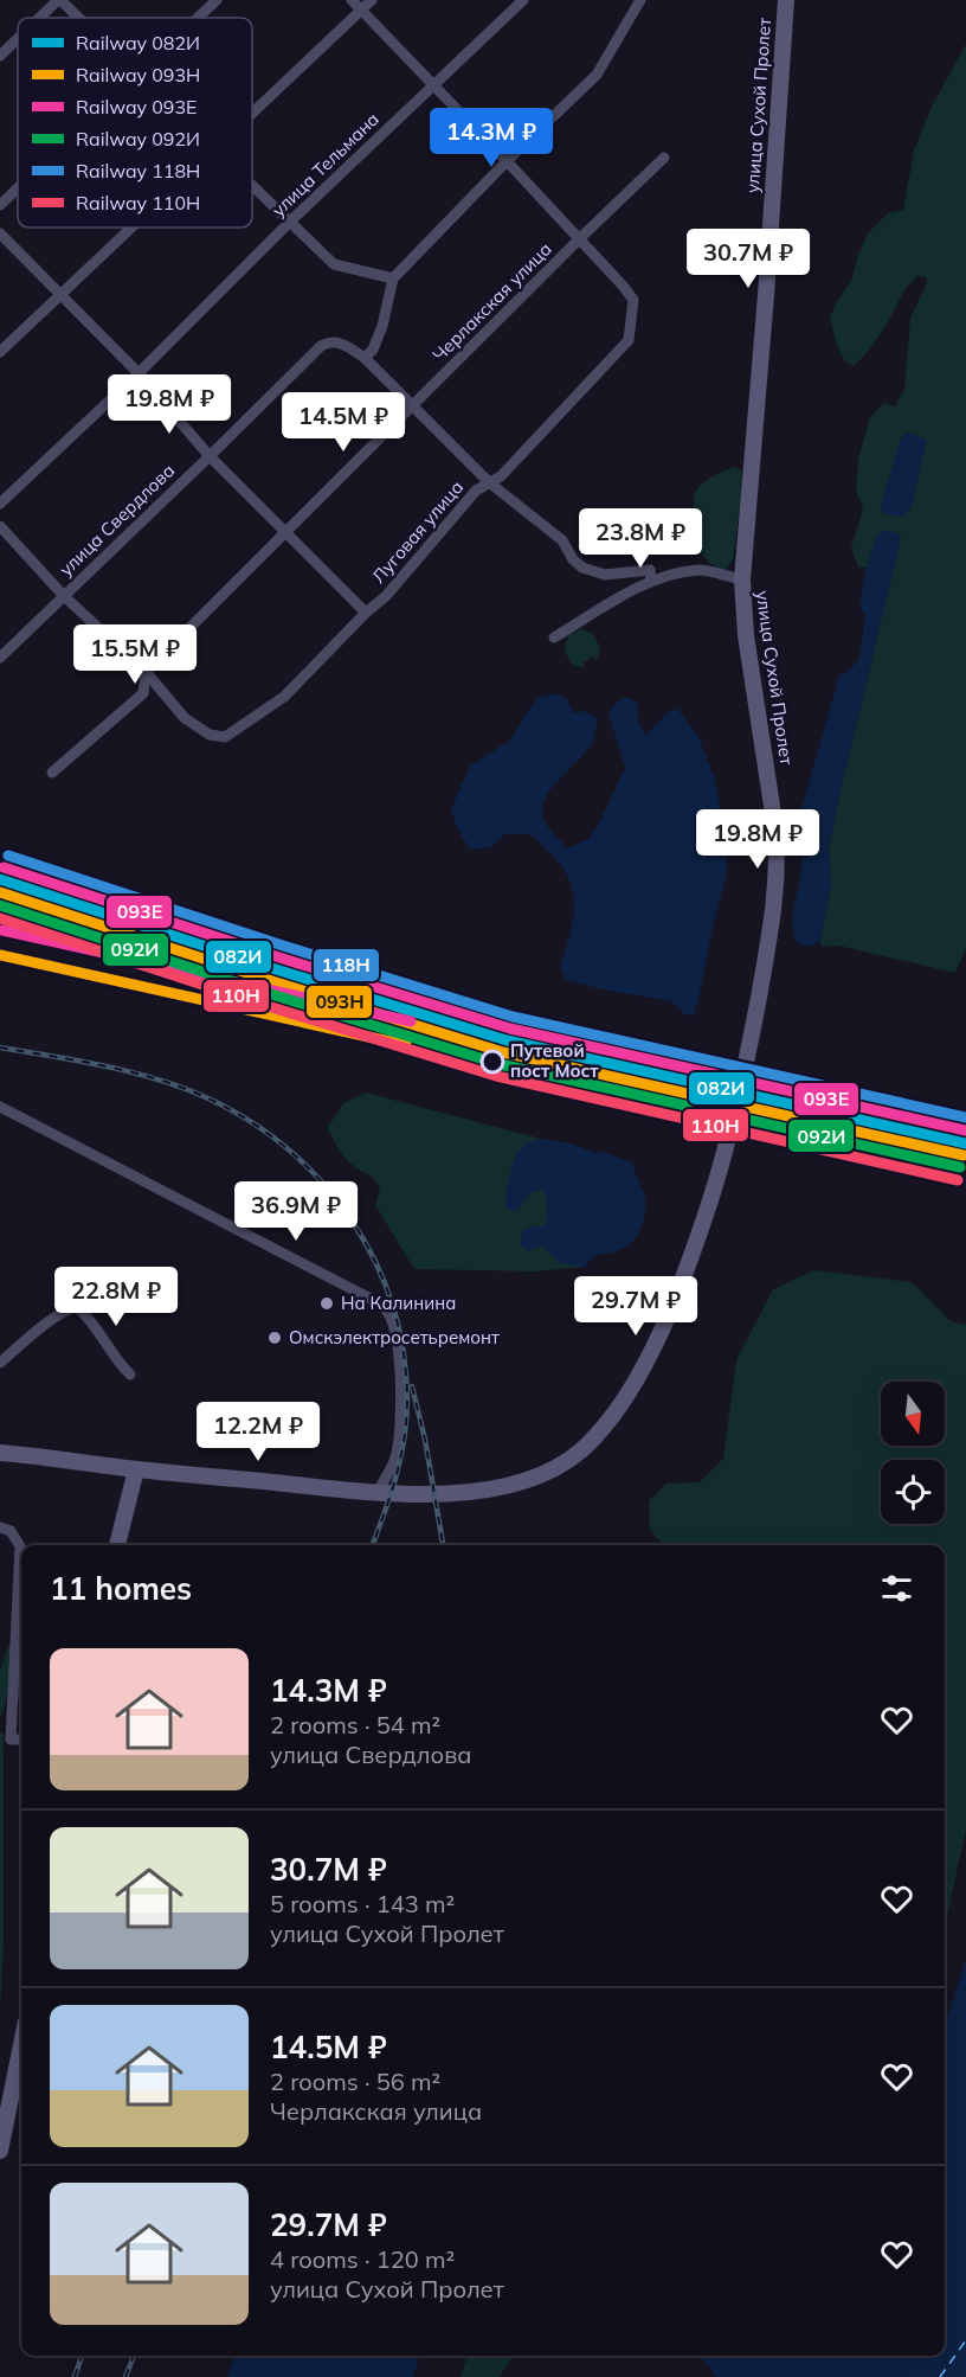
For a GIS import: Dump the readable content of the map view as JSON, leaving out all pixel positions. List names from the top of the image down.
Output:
{
  "streets": {
    "main road": ["улица Сухой Пролет"],
    "street": [
      "улица Тельмана",
      "Черлакская улица",
      "улица Свердлова",
      "Луговая улица"
    ]
  },
  "crossings": [
    ["Черлакская улица", "улица Свердлова"],
    ["Черлакская улица", "Луговая улица"],
    ["улица Свердлова", "Луговая улица"]
  ],
  "places": ["Путевой пост Мост", "На Калинина", "Омскэлектросетьремонт"],
  "lines": [
    "rail line 118Н",
    "rail line 093Е",
    "rail line 082И",
    "rail line 093Н",
    "rail line 092И",
    "rail line 110Н"
  ],
  "legend": [
    "Railway 082И",
    "Railway 093Н",
    "Railway 093Е",
    "Railway 092И",
    "Railway 118Н",
    "Railway 110Н"
  ],
  "north": "bottom",
  "page": {
    "price": [
      "14.3M ₽",
      "30.7M ₽",
      "19.8M ₽",
      "14.5M ₽",
      "23.8M ₽",
      "15.5M ₽",
      "19.8M ₽",
      "36.9M ₽",
      "22.8M ₽",
      "29.7M ₽",
      "12.2M ₽"
    ],
    "heading": "11 homes",
    "list": [
      {
        "name": "14.3M ₽",
        "note": "2 rooms · 54 m² · улица Свердлова"
      },
      {
        "name": "30.7M ₽",
        "note": "5 rooms · 143 m² · улица Сухой Пролет"
      },
      {
        "name": "14.5M ₽",
        "note": "2 rooms · 56 m² · Черлакская улица"
      },
      {
        "name": "29.7M ₽",
        "note": "4 rooms · 120 m² · улица Сухой Пролет"
      }
    ]
  }
}
